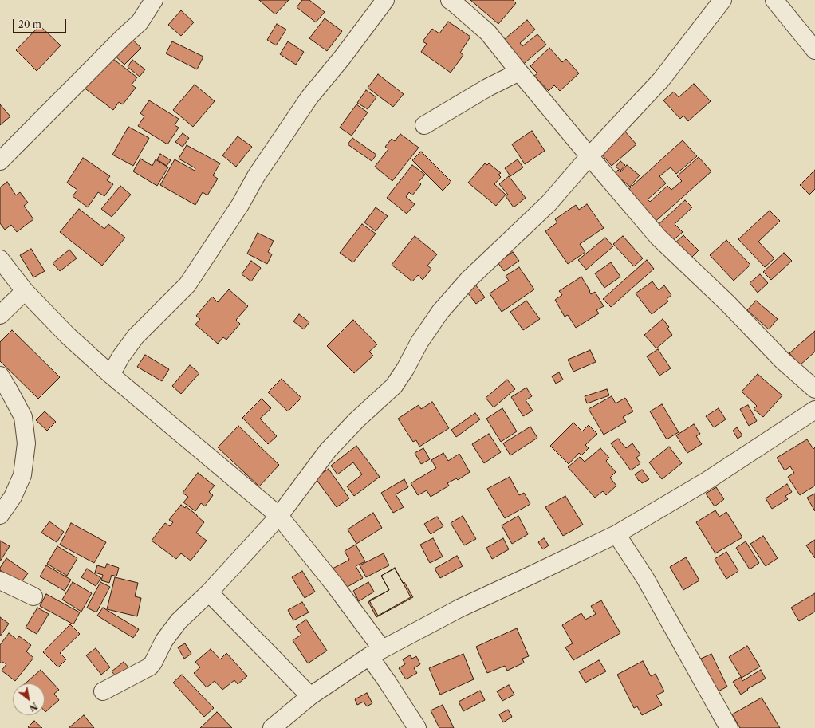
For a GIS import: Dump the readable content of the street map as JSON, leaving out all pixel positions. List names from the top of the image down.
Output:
{
  "scale_bar": "20 m",
  "north": "bottom right"
}
